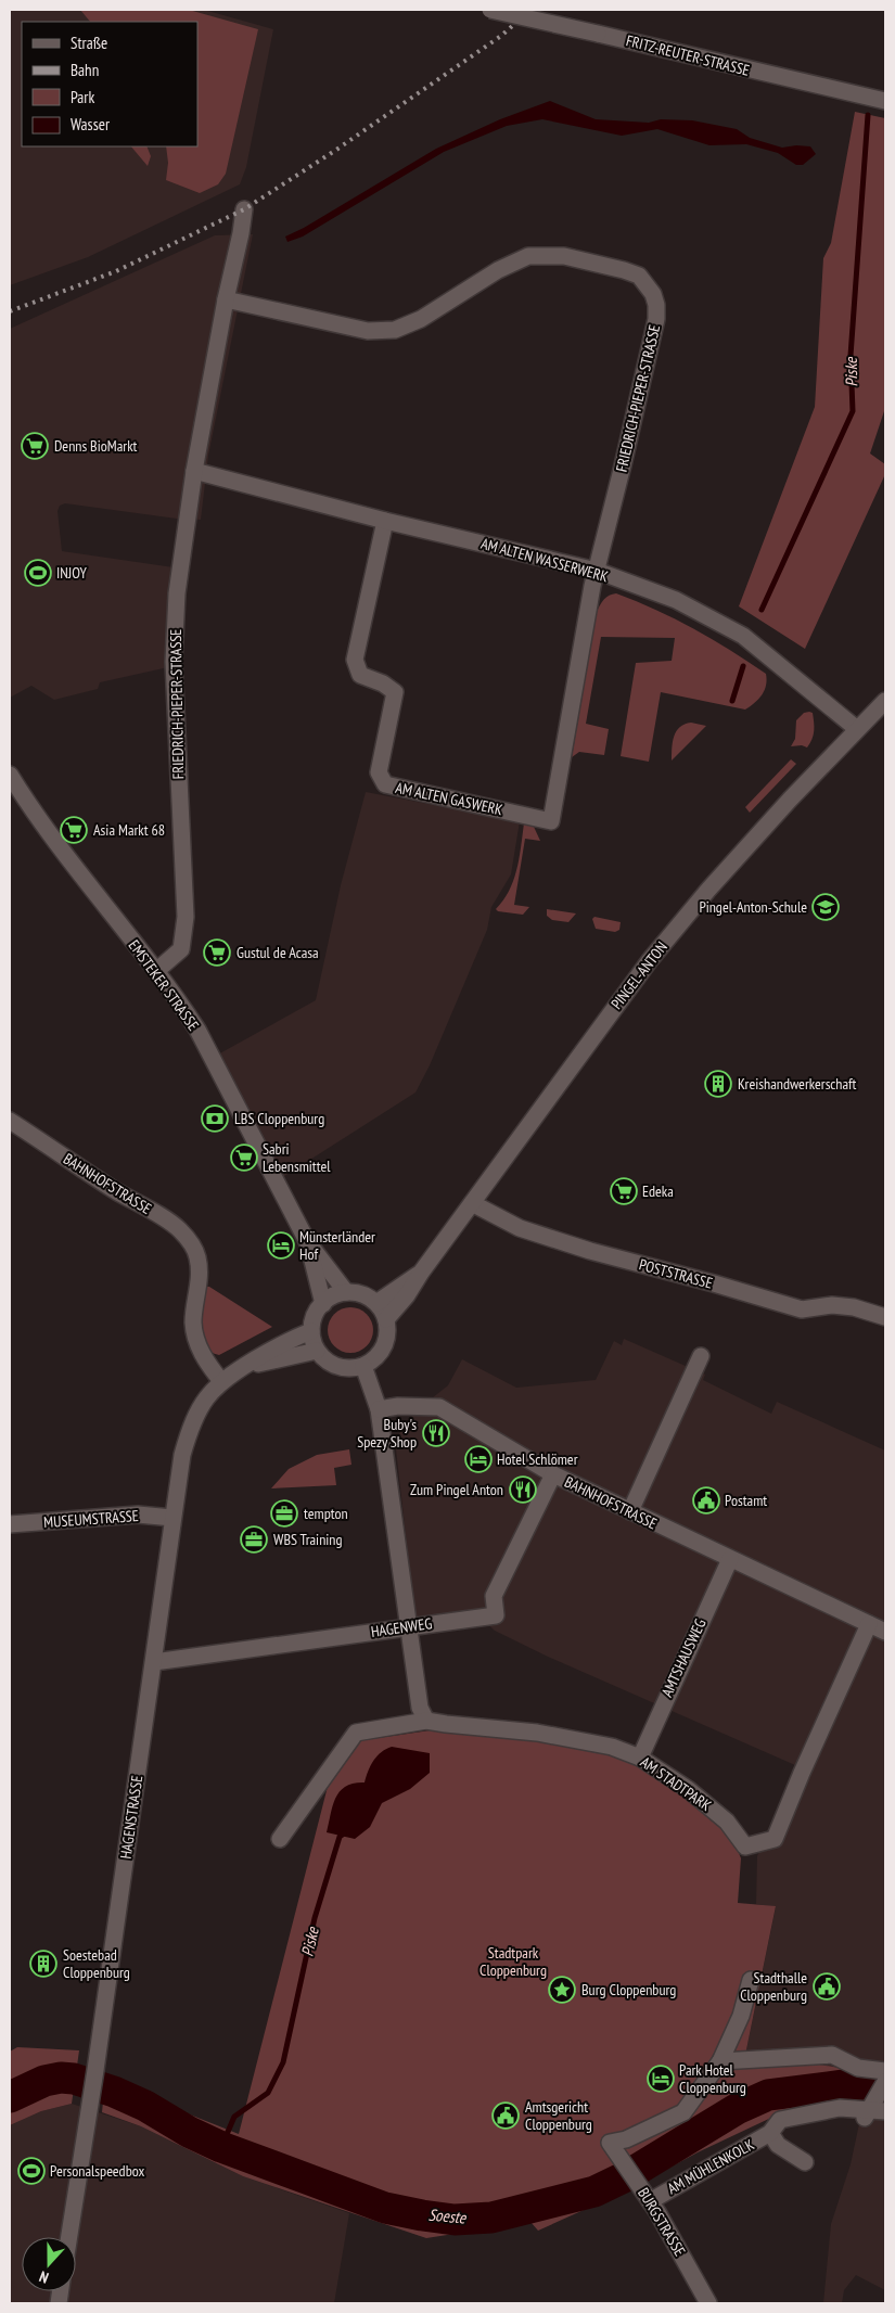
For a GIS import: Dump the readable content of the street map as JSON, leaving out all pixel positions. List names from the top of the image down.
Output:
{
  "streets": {
    "street": [
      "FRITZ-REUTER-STRASSE",
      "FRIEDRICH-PIEPER-STRASSE",
      "AM ALTEN WASSERWERK",
      "AM ALTEN GASWERK",
      "PINGEL-ANTON",
      "EMSTEKER STRASSE",
      "BAHNHOFSTRASSE",
      "POSTSTRASSE",
      "MUSEUMSTRASSE",
      "HAGENWEG",
      "AMTSHAUSWEG",
      "AM STADTPARK",
      "HAGENSTRASSE",
      "AM MÜHLENKOLK",
      "BURGSTRASSE"
    ]
  },
  "crossings": [
    ["FRIEDRICH-PIEPER-STRASSE", "AM ALTEN WASSERWERK"],
    ["FRIEDRICH-PIEPER-STRASSE", "AM ALTEN GASWERK"],
    ["FRIEDRICH-PIEPER-STRASSE", "EMSTEKER STRASSE"],
    ["AM ALTEN WASSERWERK", "AM ALTEN GASWERK"],
    ["AM ALTEN WASSERWERK", "PINGEL-ANTON"],
    ["PINGEL-ANTON", "EMSTEKER STRASSE"],
    ["PINGEL-ANTON", "POSTSTRASSE"],
    ["PINGEL-ANTON", "HAGENSTRASSE"],
    ["EMSTEKER STRASSE", "HAGENSTRASSE"],
    ["BAHNHOFSTRASSE", "HAGENWEG"],
    ["BAHNHOFSTRASSE", "AMTSHAUSWEG"],
    ["BAHNHOFSTRASSE", "AM STADTPARK"],
    ["BAHNHOFSTRASSE", "HAGENSTRASSE"],
    ["MUSEUMSTRASSE", "HAGENSTRASSE"],
    ["HAGENWEG", "HAGENSTRASSE"],
    ["AMTSHAUSWEG", "AM STADTPARK"],
    ["AM MÜHLENKOLK", "BURGSTRASSE"]
  ],
  "water": ["Piske", "Soeste"],
  "parks": ["Stadtpark Cloppenburg"],
  "places": {
    "supermarket": [
      "Denns BioMarkt",
      "Asia Markt 68",
      "Gustul de Acasa",
      "Sabri Lebensmittel",
      "Edeka"
    ],
    "sports": ["INJOY", "Personalspeedbox"],
    "school or university": ["Pingel-Anton-Schule"],
    "building": ["Kreishandwerkerschaft", "Soestebad Cloppenburg"],
    "bank": ["LBS Cloppenburg"],
    "hotel": ["Münsterländer Hof", "Hotel Schlömer", "Park Hotel Cloppenburg"],
    "restaurant": ["Buby's Spezy Shop", "Zum Pingel Anton"],
    "public building": ["Postamt", "Stadthalle Cloppenburg", "Amtsgericht Cloppenburg"],
    "office": ["tempton", "WBS Training"],
    "place": ["Burg Cloppenburg"]
  },
  "legend": [
    "Straße",
    "Bahn",
    "Park",
    "Wasser"
  ],
  "north": "bottom"
}
